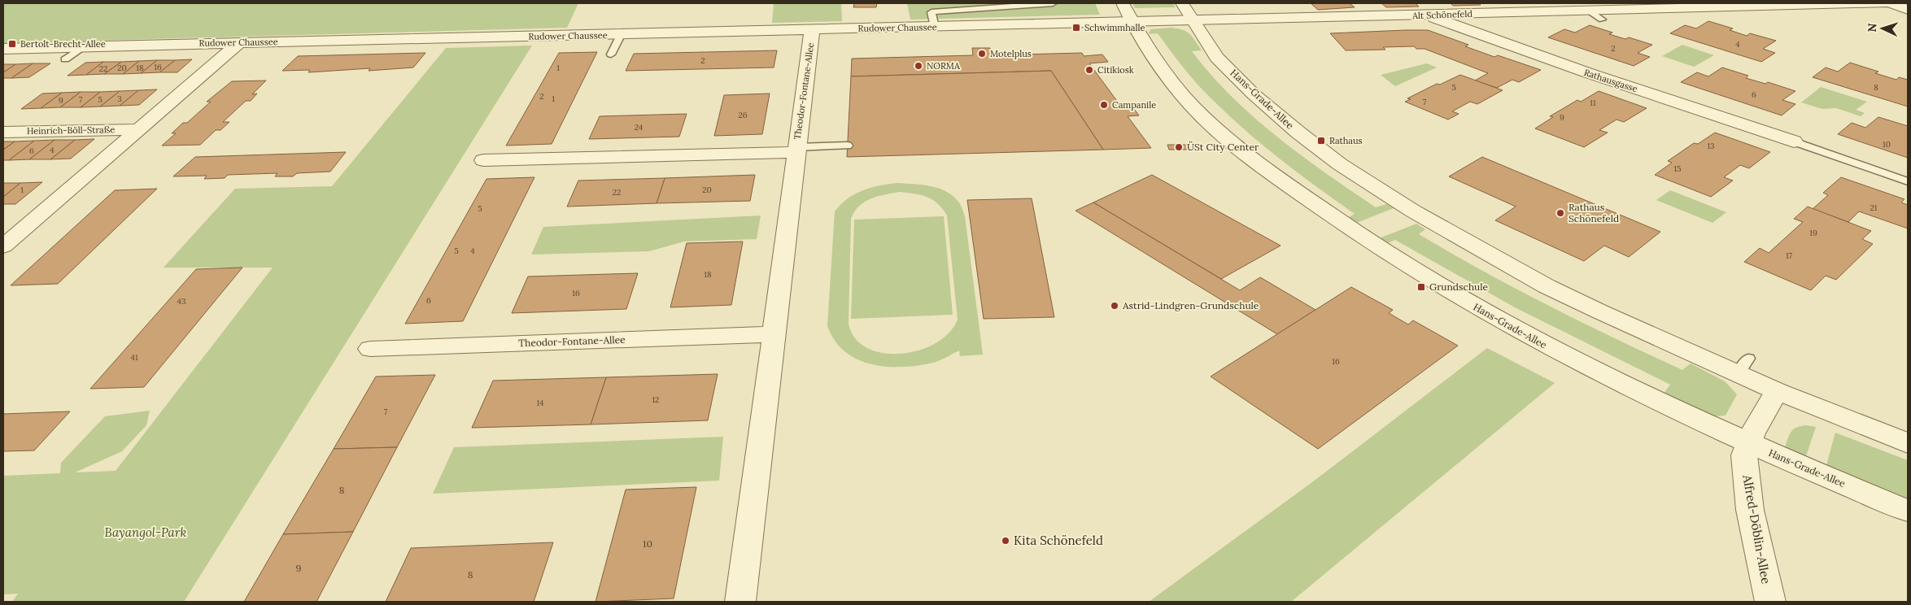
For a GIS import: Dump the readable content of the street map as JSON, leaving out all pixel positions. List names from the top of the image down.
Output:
{
  "streets": {
    "street": [
      "Alt Schönefeld",
      "Rudower Chaussee",
      "Rathausgasse",
      "Theodor-Fontane-Allee",
      "Hans-Grade-Allee",
      "Heinrich-Böll-Straße",
      "Alfred-Döblin-Allee"
    ]
  },
  "crossings": [
    ["Alt Schönefeld", "Rudower Chaussee"],
    ["Alt Schönefeld", "Rathausgasse"],
    ["Alt Schönefeld", "Hans-Grade-Allee"],
    ["Rudower Chaussee", "Theodor-Fontane-Allee"],
    ["Rudower Chaussee", "Hans-Grade-Allee"],
    ["Hans-Grade-Allee", "Alfred-Döblin-Allee"]
  ],
  "parks": ["Bayangol-Park"],
  "places": {
    "transit": [
      "Schwimmhalle",
      "Bertolt-Brecht-Allee",
      "Rathaus",
      "Grundschule"
    ],
    "other": [
      "Motelplus",
      "NORMA",
      "Citikiosk",
      "Campanile",
      "ÜSt City Center",
      "Rathaus Schönefeld",
      "Astrid-Lindgren-Grundschule",
      "Kita Schönefeld"
    ]
  },
  "house_numbers": [
    "4",
    "2",
    "2",
    "16",
    "20",
    "18",
    "1",
    "22",
    "5",
    "8",
    "6",
    "2",
    "3",
    "1",
    "7",
    "5",
    "9",
    "7",
    "11",
    "26",
    "9",
    "24",
    "10",
    "13",
    "4",
    "6",
    "15",
    "1",
    "20",
    "22",
    "21",
    "5",
    "19",
    "5",
    "4",
    "17",
    "18",
    "16",
    "6",
    "43",
    "41",
    "16",
    "12",
    "14",
    "7",
    "8",
    "10",
    "9",
    "8"
  ],
  "north": "left"
}
